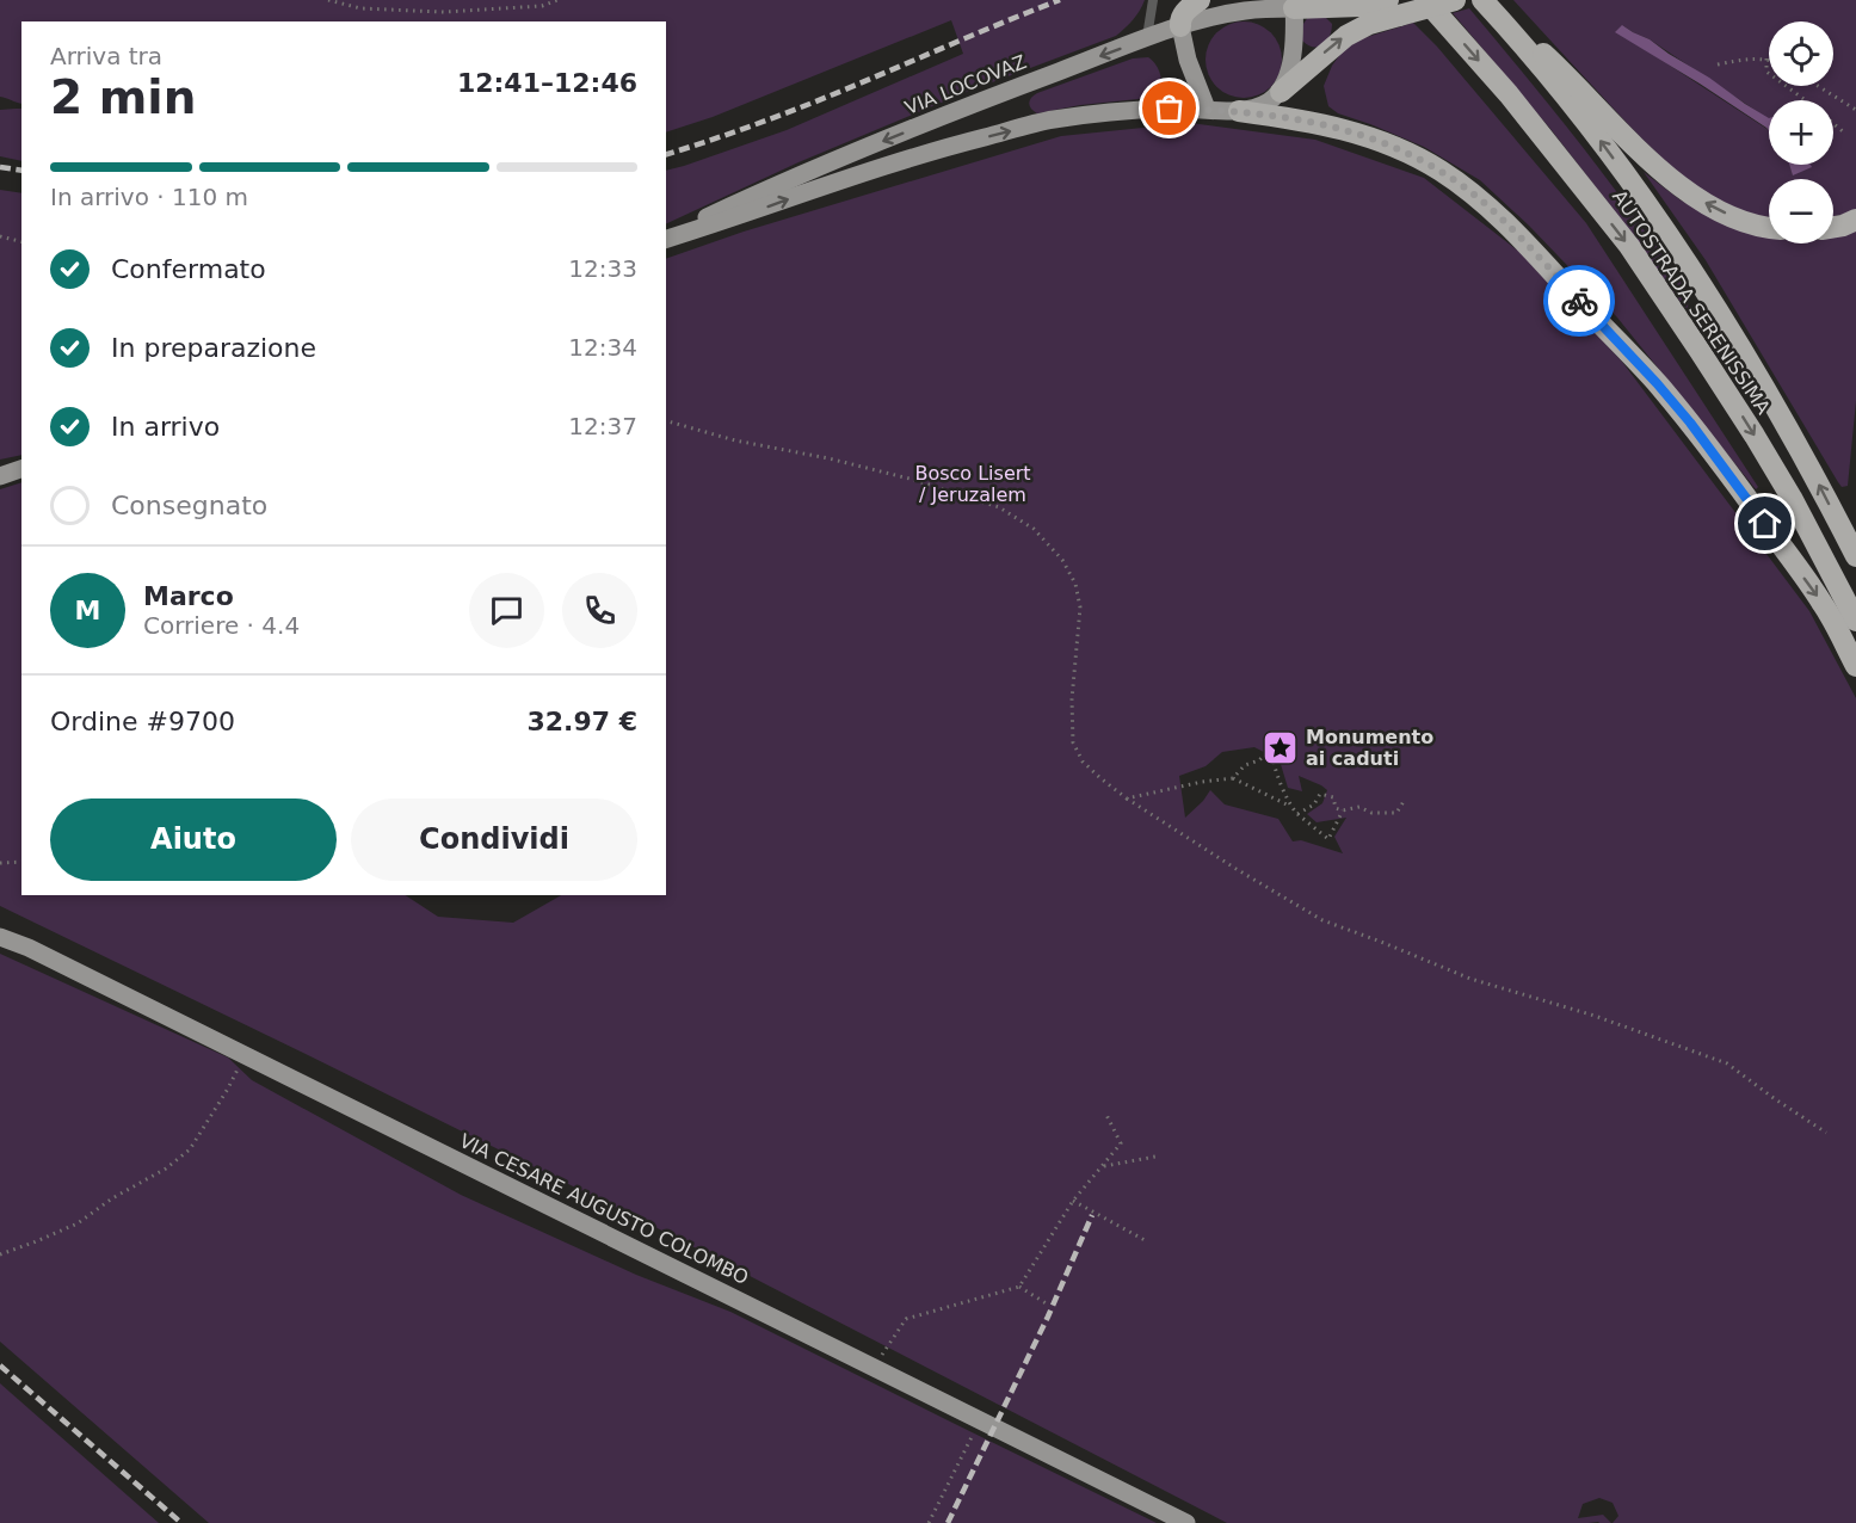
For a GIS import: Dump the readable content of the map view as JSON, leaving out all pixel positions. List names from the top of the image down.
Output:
{
  "streets": {
    "highway": ["AUTOSTRADA SERENISSIMA"],
    "main road": ["VIA LOCOVAZ", "VIA CESARE AUGUSTO COLOMBO"]
  },
  "parks": ["Bosco Lisert / Jeruzalem"],
  "places": {
    "place": ["Monumento ai caduti"]
  },
  "page": {
    "map_buttons": ["+", "−"],
    "heading": ["2 min", "Arriva tra", "12:41–12:46"],
    "panel": [
      "Marco",
      "Corriere · 4.4",
      "Ordine #9700",
      "32.97 €"
    ],
    "bar": "In arrivo · 110 m",
    "list": [
      ["Confermato", "12:33"],
      ["In preparazione", "12:34"],
      ["In arrivo", "12:37"],
      "Consegnato"
    ],
    "round": "M",
    "buttons": ["Aiuto", "Condividi"]
  }
}
